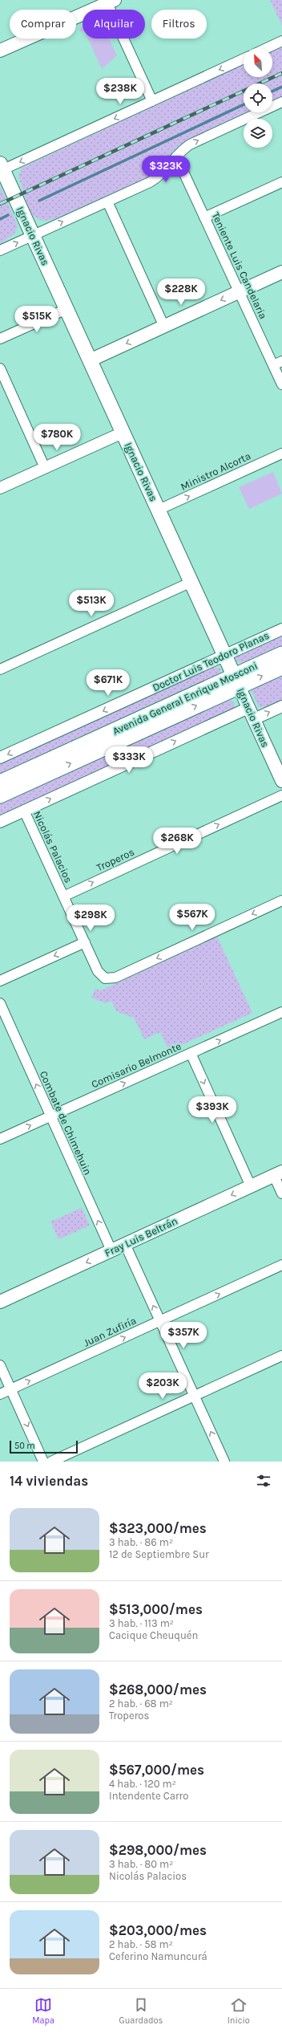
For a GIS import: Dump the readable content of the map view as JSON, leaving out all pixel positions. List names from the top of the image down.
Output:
{
  "streets": {
    "highway": ["Avenida General Enrique Mosconi"],
    "main road": ["Ignacio Rivas", "Fray Luis Beltrán"],
    "street": [
      "Teniente Luis Candelaria",
      "Ministro Alcorta",
      "Doctor Luis Teodoro Planas",
      "Nicolás Palacios",
      "Troperos",
      "Comisario Belmonte",
      "Combate de Chimehuin",
      "Juan Zufiría"
    ]
  },
  "crossings": [
    ["Ignacio Rivas", "Ministro Alcorta"],
    ["Ignacio Rivas", "Doctor Luis Teodoro Planas"],
    ["Ignacio Rivas", "Avenida General Enrique Mosconi"],
    ["Nicolás Palacios", "Troperos"],
    ["Comisario Belmonte", "Combate de Chimehuin"],
    ["Combate de Chimehuin", "Fray Luis Beltrán"]
  ],
  "one_way": [
    "Ministro Alcorta",
    "Troperos",
    "Comisario Belmonte",
    "Combate de Chimehuin",
    "Fray Luis Beltrán"
  ],
  "scale_bar": "50 m",
  "north": "top left",
  "page": {
    "chip": ["Comprar", "Alquilar", "Filtros"],
    "price": [
      "$238K",
      "$323K",
      "$228K",
      "$515K",
      "$780K",
      "$513K",
      "$671K",
      "$333K",
      "$268K",
      "$567K",
      "$298K",
      "$393K",
      "$357K",
      "$203K"
    ],
    "scale": "50 m",
    "heading": "14 viviendas",
    "list": [
      {
        "name": "$323,000/mes",
        "note": "3 hab. · 86 m² · 12 de Septiembre Sur"
      },
      {
        "name": "$513,000/mes",
        "note": "3 hab. · 113 m² · Cacique Cheuquén"
      },
      {
        "name": "$268,000/mes",
        "note": "2 hab. · 68 m² · Troperos"
      },
      {
        "name": "$567,000/mes",
        "note": "4 hab. · 120 m² · Intendente Carro"
      },
      {
        "name": "$298,000/mes",
        "note": "3 hab. · 80 m² · Nicolás Palacios"
      },
      {
        "name": "$203,000/mes",
        "note": "2 hab. · 58 m² · Ceferino Namuncurá"
      }
    ],
    "tabs": ["Mapa", "Guardados", "Inicio"]
  }
}
